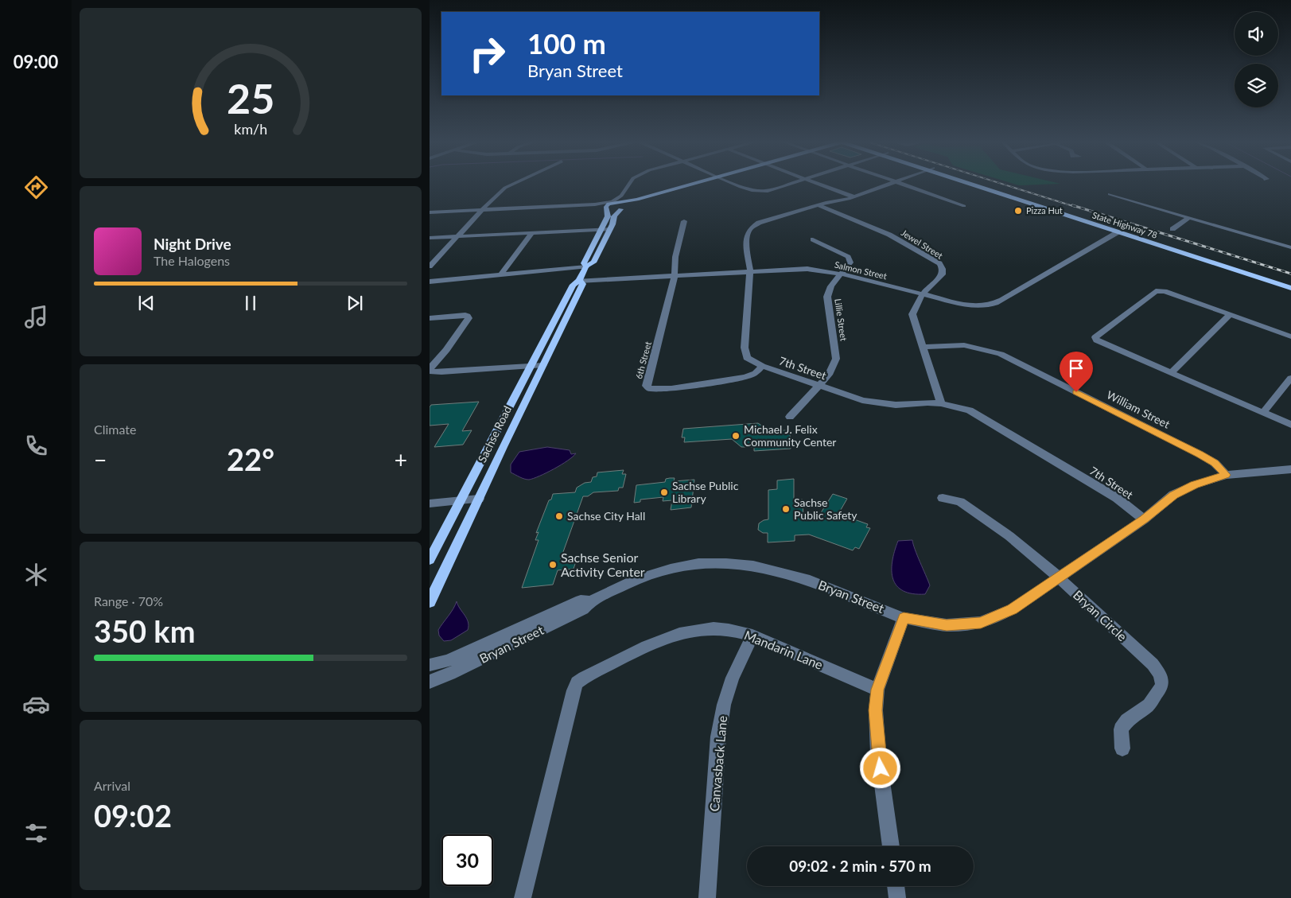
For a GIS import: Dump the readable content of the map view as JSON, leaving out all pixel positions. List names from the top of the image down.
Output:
{
  "streets": {
    "main road": ["State Highway 78", "Sachse Road"],
    "street": [
      "Jewel Street",
      "Salmon Street",
      "Lillie Street",
      "6th Street",
      "7th Street",
      "William Street",
      "Bryan Street",
      "Bryan Circle",
      "Mandarin Lane",
      "Canvasback Lane"
    ]
  },
  "crossings": [
    ["State Highway 78", "Salmon Street"],
    ["Jewel Street", "Salmon Street"],
    ["Jewel Street", "7th Street"],
    ["Jewel Street", "William Street"],
    ["Salmon Street", "Lillie Street"],
    ["Salmon Street", "6th Street"],
    ["Salmon Street", "7th Street"],
    ["Salmon Street", "Sachse Road"],
    ["Lillie Street", "7th Street"],
    ["6th Street", "7th Street"],
    ["7th Street", "Bryan Street"],
    ["William Street", "Bryan Street"],
    ["Bryan Street", "Bryan Circle"],
    ["Mandarin Lane", "Canvasback Lane"]
  ],
  "places": [
    "Pizza Hut",
    "Michael J. Felix Community Center",
    "Sachse Public Library",
    "Sachse Public Safety",
    "Sachse City Hall",
    "Sachse Senior Activity Center"
  ],
  "page": {
    "tabs": "09:00",
    "turn": ["100 m", "Bryan Street"],
    "song": ["Night Drive", "The Halogens"],
    "tile": [
      "Climate",
      ["Range · 70%", "350 km"],
      ["Arrival", "09:02"]
    ],
    "heat": ["−", "22°", "+"],
    "limit": "30",
    "trip": "09:02 · 2 min · 570 m",
    "gauge": ["25", "km/h"]
  }
}
